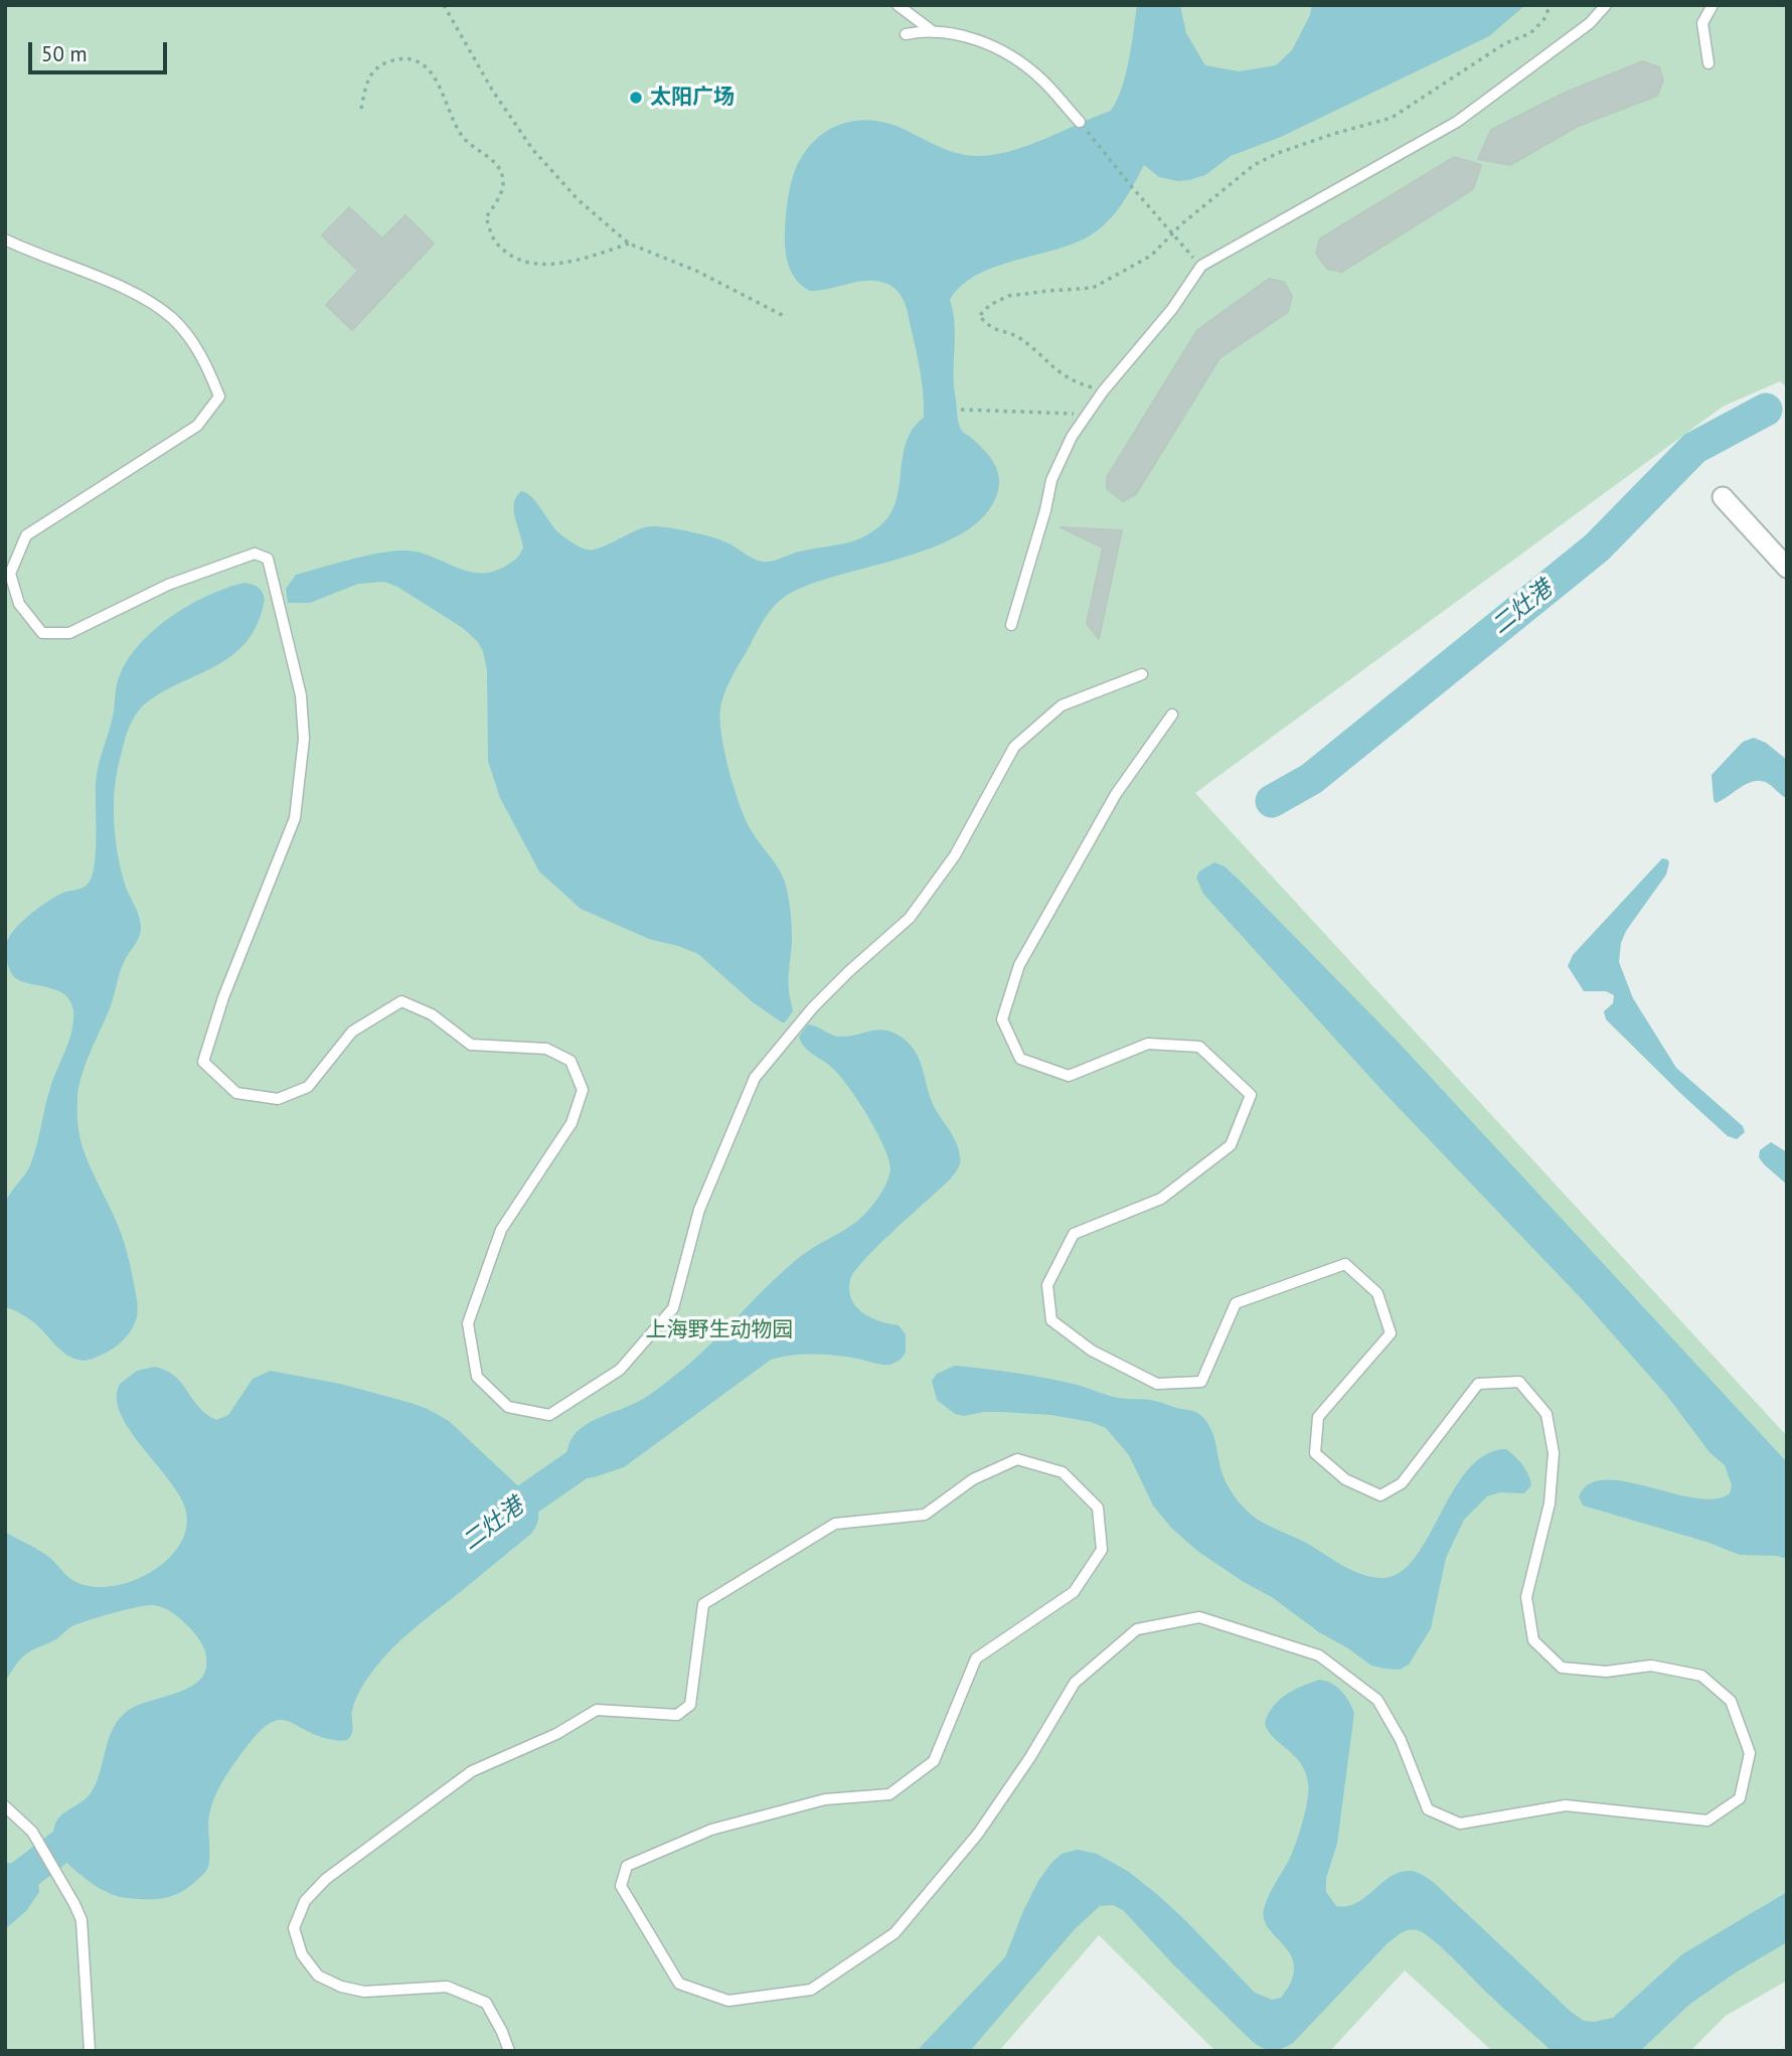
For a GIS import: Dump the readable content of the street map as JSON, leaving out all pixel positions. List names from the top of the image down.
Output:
{
  "water": ["二灶港"],
  "parks": ["上海野生动物园"],
  "places": ["太阳广场"],
  "scale_bar": "50 m"
}
